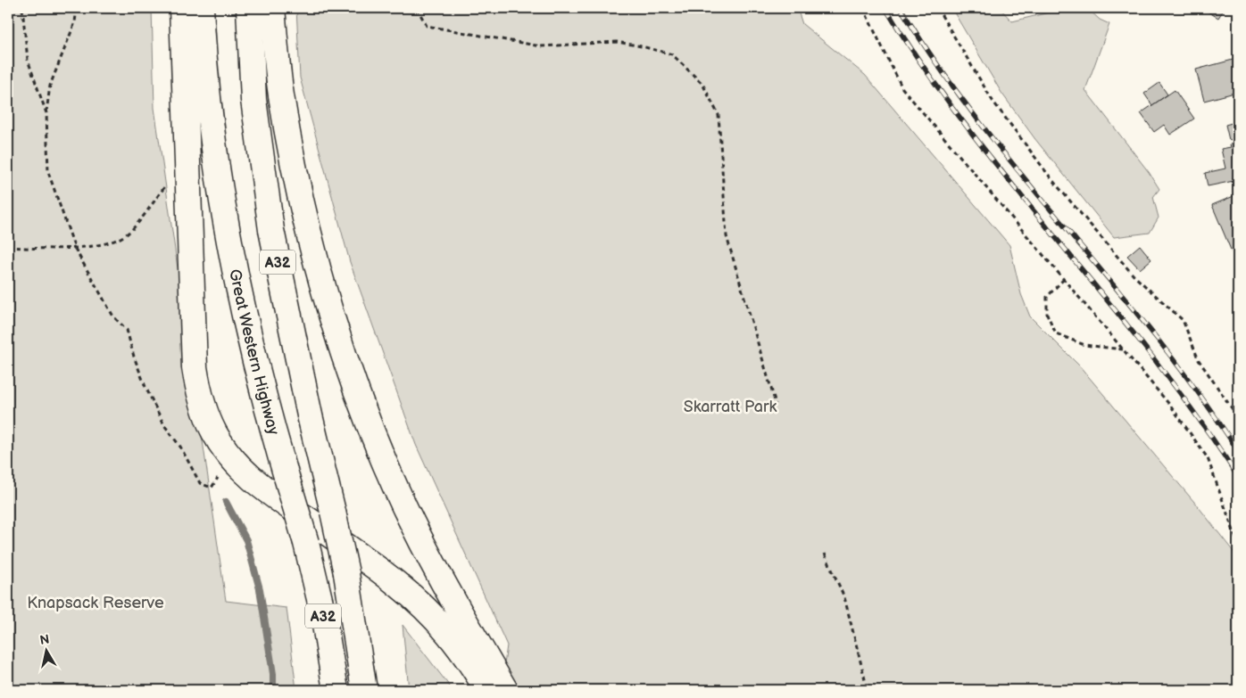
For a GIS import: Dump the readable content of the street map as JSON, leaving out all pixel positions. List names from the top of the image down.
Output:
{
  "streets": {
    "main road": ["A32", "Great Western Highway"]
  },
  "parks": ["Skarratt Park", "Knapsack Reserve"],
  "north": "top"
}
